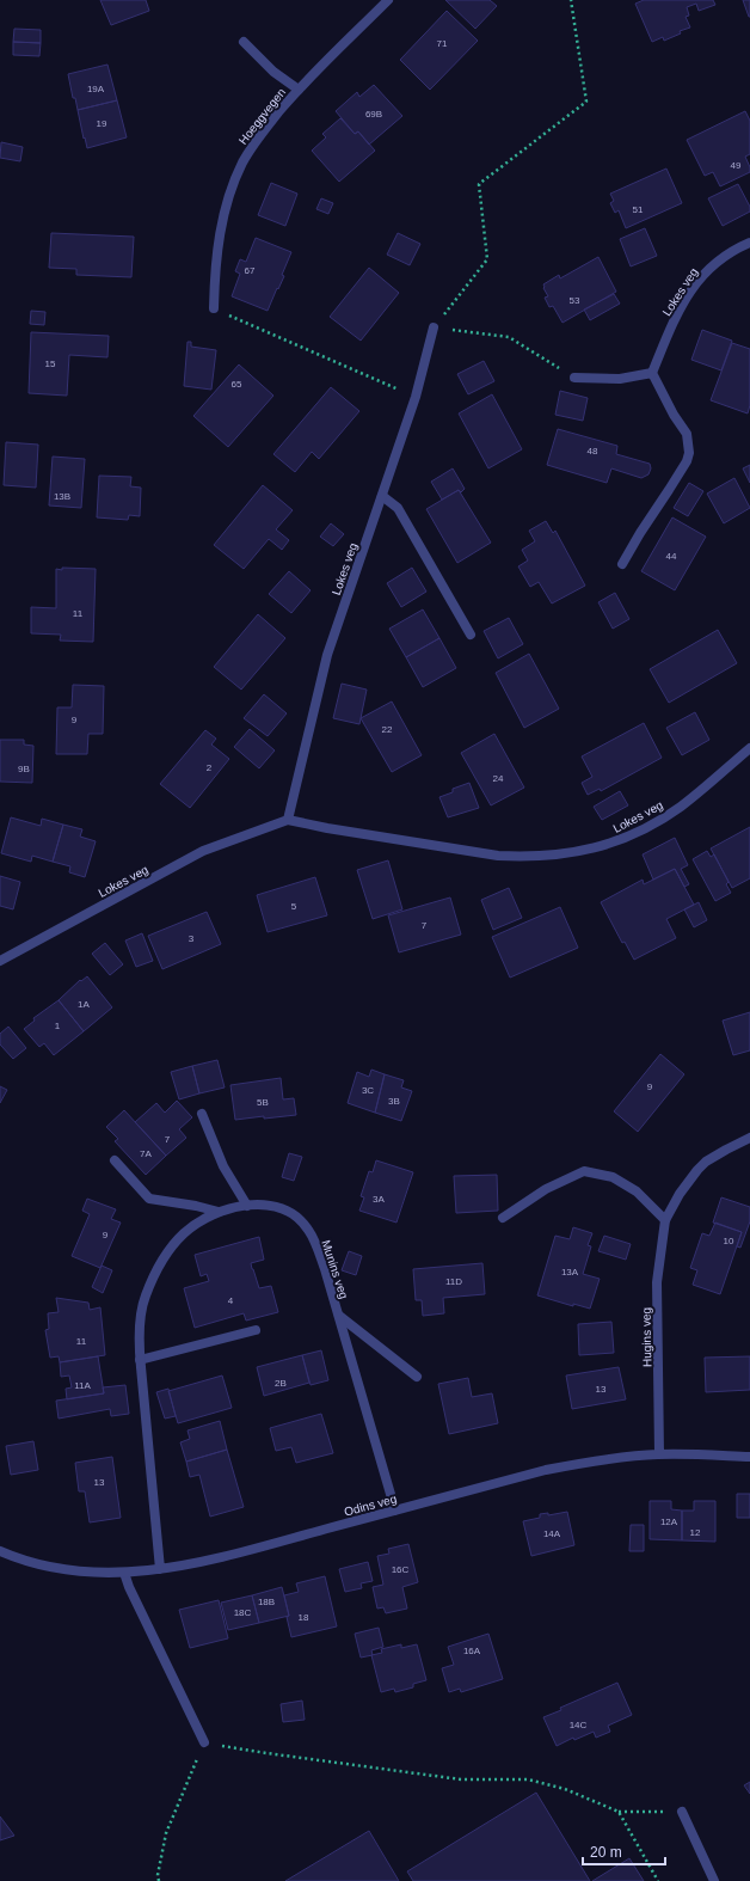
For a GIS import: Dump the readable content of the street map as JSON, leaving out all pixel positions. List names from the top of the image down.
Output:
{
  "streets": {
    "street": [
      "Hoeggvegen",
      "Lokes veg",
      "Munins veg",
      "Hugins veg",
      "Odins veg"
    ]
  },
  "crossings": [
    ["Munins veg", "Odins veg"],
    ["Hugins veg", "Odins veg"]
  ],
  "house_numbers": [
    "71",
    "19A",
    "69B",
    "19",
    "49",
    "51",
    "67",
    "53",
    "15",
    "65",
    "48",
    "13B",
    "44",
    "11",
    "9",
    "22",
    "2",
    "9B",
    "24",
    "5",
    "7",
    "3",
    "1A",
    "1",
    "9",
    "3C",
    "3B",
    "5B",
    "7",
    "7A",
    "3A",
    "9",
    "10",
    "13A",
    "11D",
    "4",
    "11",
    "2B",
    "11A",
    "13",
    "13",
    "12A",
    "12",
    "14A",
    "16C",
    "18B",
    "18C",
    "18",
    "16A",
    "14C"
  ],
  "scale_bar": "20 m"
}
